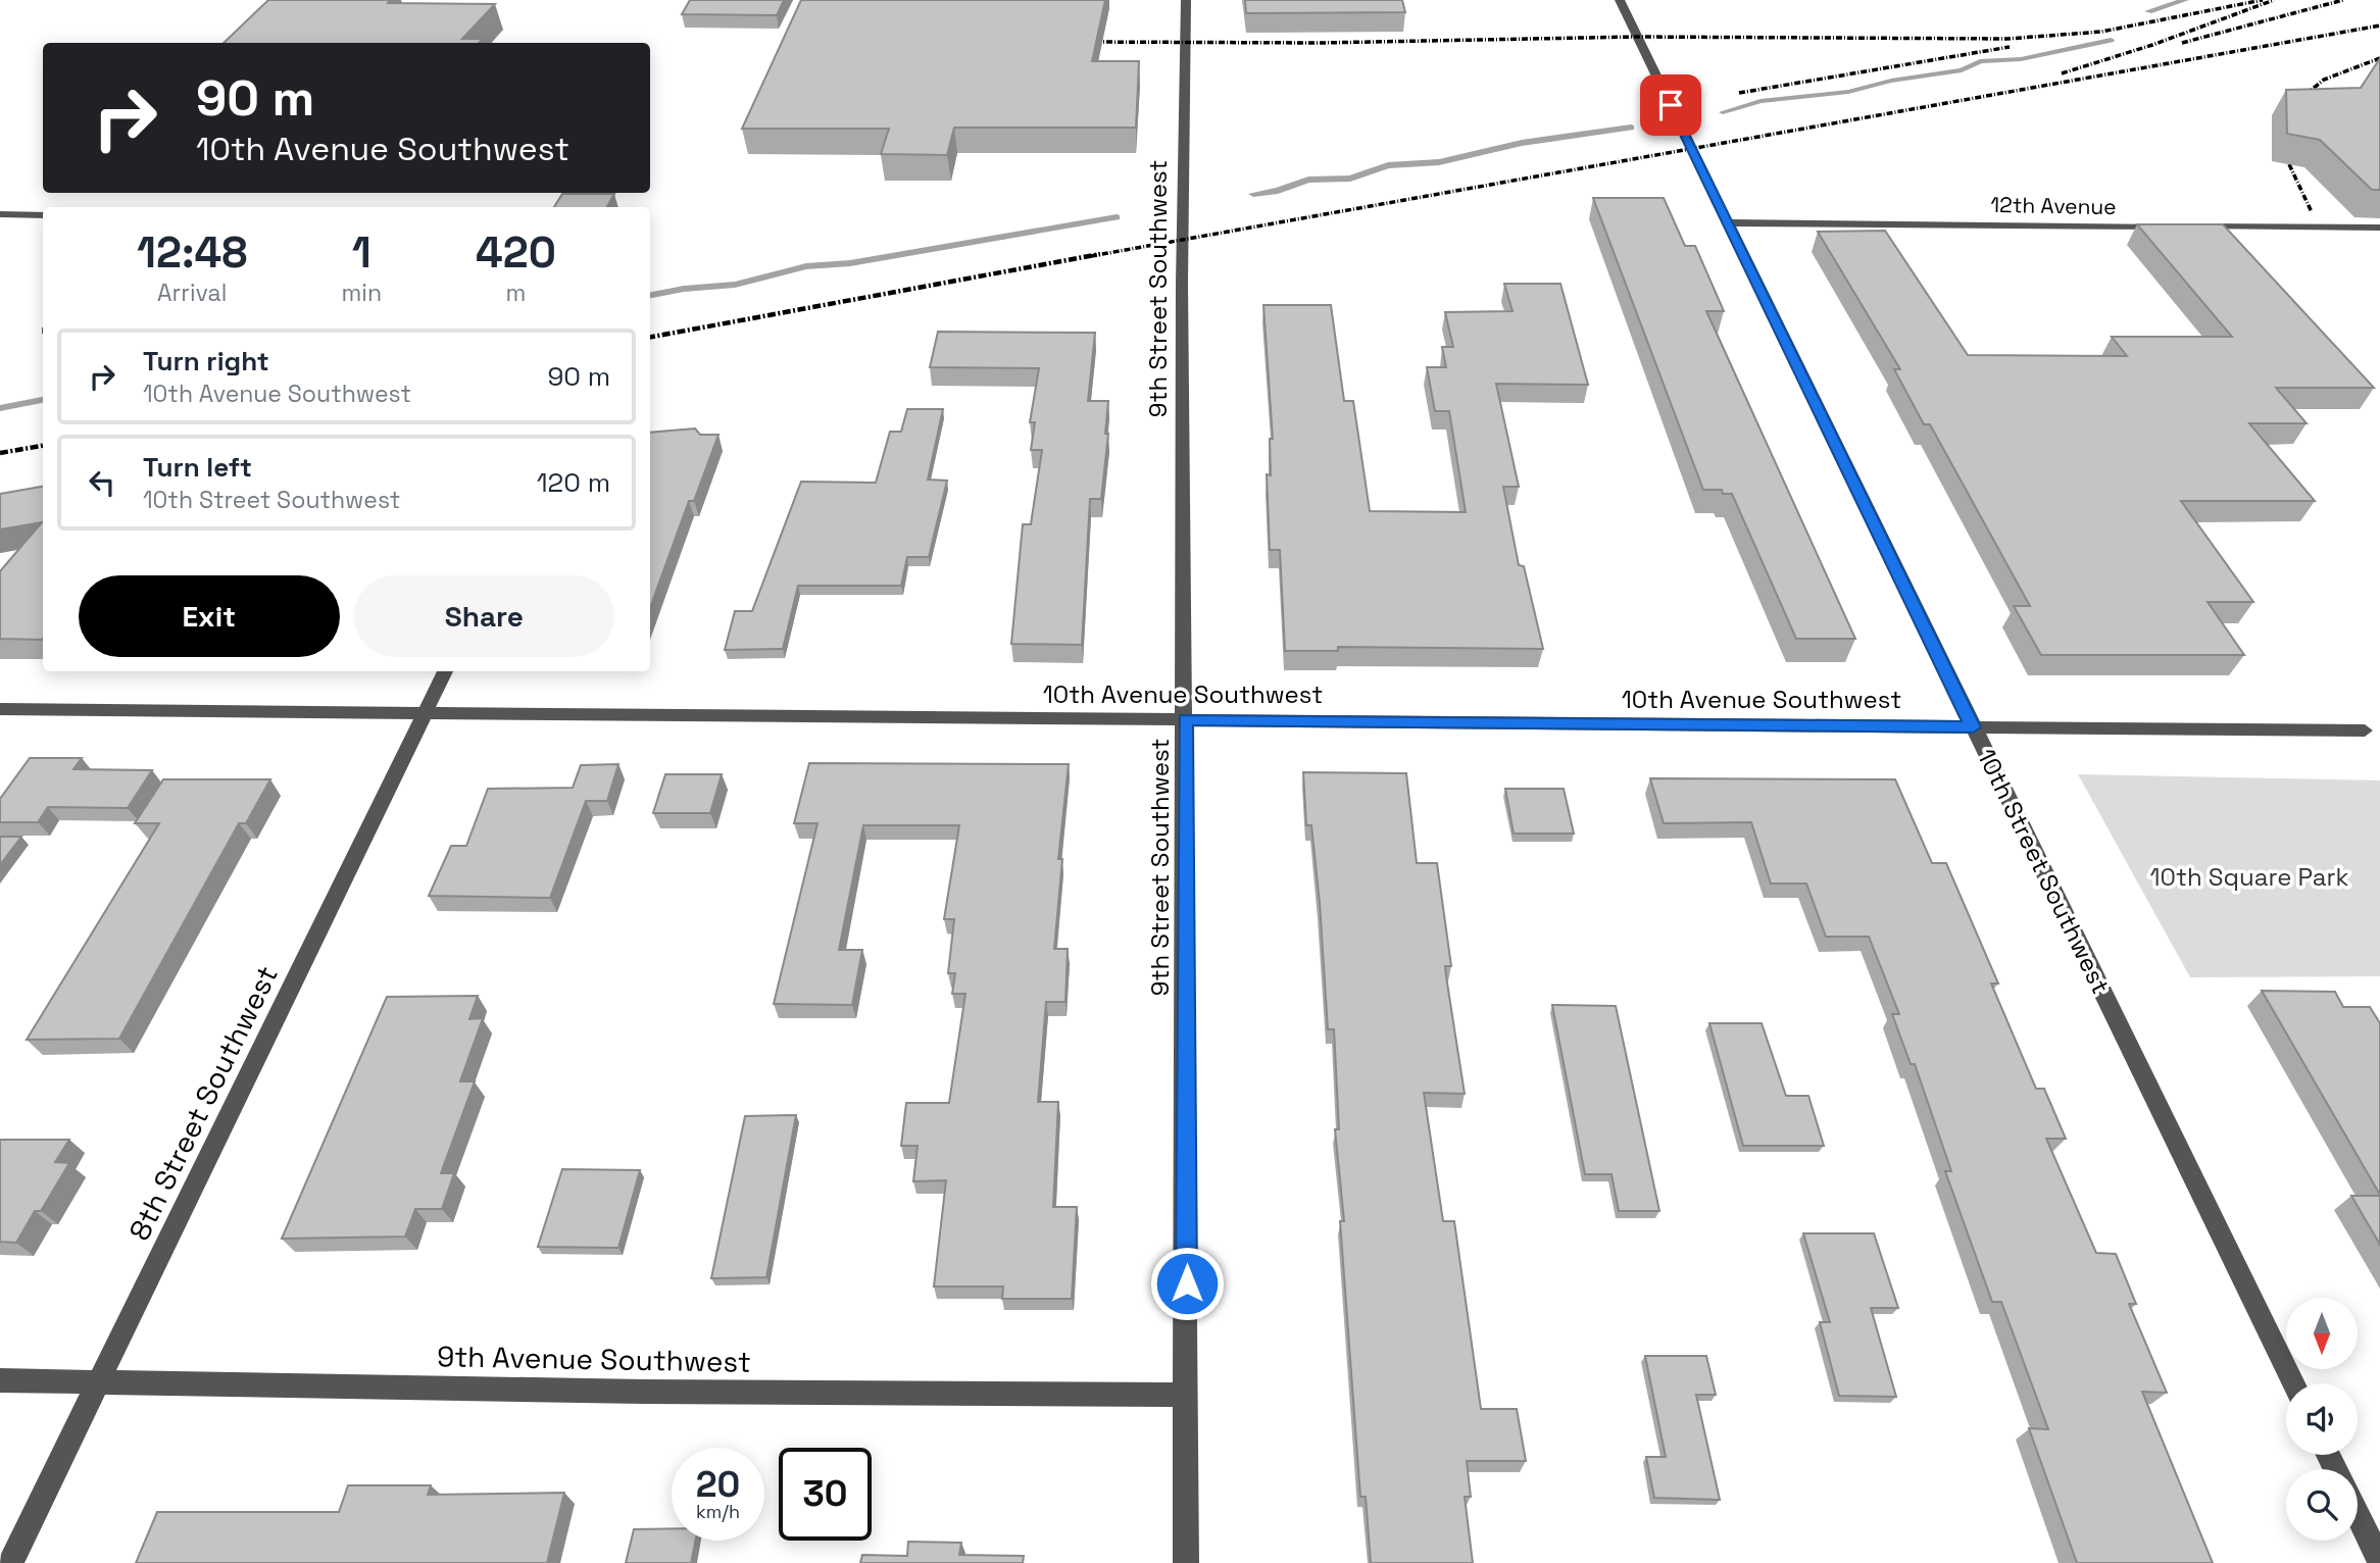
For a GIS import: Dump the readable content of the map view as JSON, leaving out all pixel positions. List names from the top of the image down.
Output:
{
  "streets": {
    "street": [
      "12th Avenue",
      "9th Street Southwest",
      "10th Avenue Southwest",
      "10th Street Southwest",
      "8th Street Southwest",
      "9th Avenue Southwest"
    ]
  },
  "crossings": [
    ["12th Avenue", "10th Street Southwest"],
    ["9th Street Southwest", "10th Avenue Southwest"],
    ["9th Street Southwest", "9th Avenue Southwest"],
    ["10th Avenue Southwest", "10th Street Southwest"],
    ["10th Avenue Southwest", "8th Street Southwest"],
    ["8th Street Southwest", "9th Avenue Southwest"]
  ],
  "parks": ["10th Square Park"],
  "north": "bottom",
  "page": {
    "turn": ["90 m", "10th Avenue Southwest"],
    "eta": [
      "12:48",
      "Arrival",
      "1",
      "min",
      "420",
      "m"
    ],
    "list": [
      {
        "name": "Turn right",
        "note": "10th Avenue Southwest",
        "value": "90 m"
      },
      {
        "name": "Turn left",
        "note": "10th Street Southwest",
        "value": "120 m"
      }
    ],
    "buttons": ["Exit", "Share"],
    "speed": "20 km/h",
    "limit": "30"
  }
}
